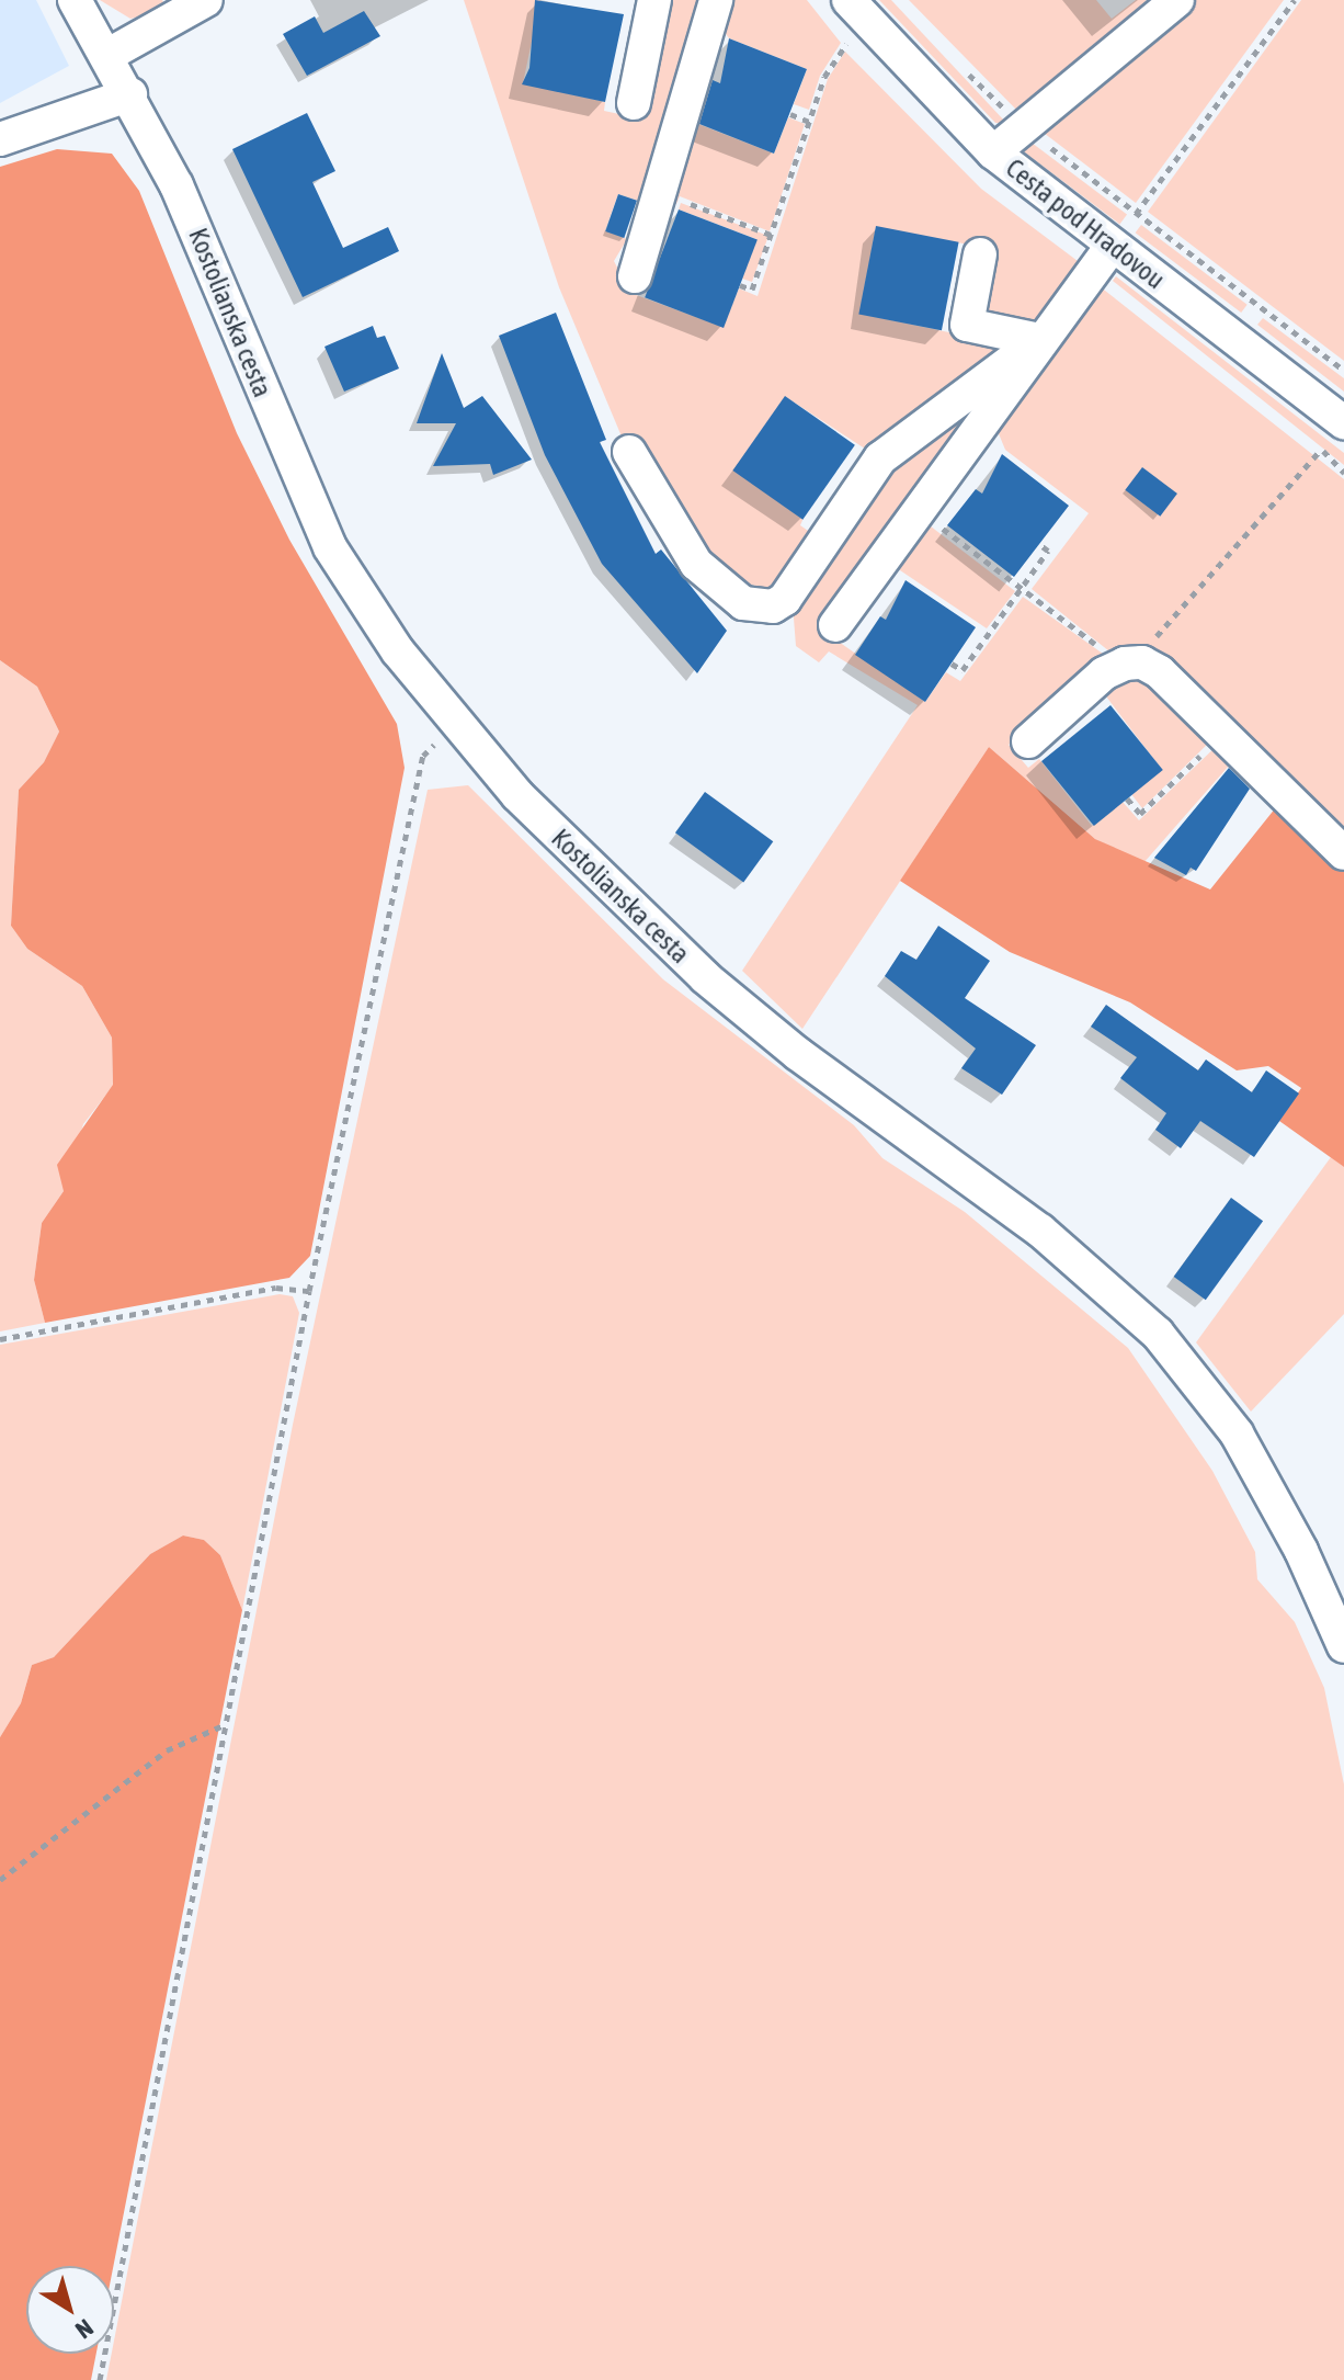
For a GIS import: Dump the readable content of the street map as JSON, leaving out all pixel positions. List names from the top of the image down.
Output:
{
  "streets": {
    "street": ["Cesta pod Hradovou", "Kostolianska cesta"]
  },
  "north": "bottom right"
}
